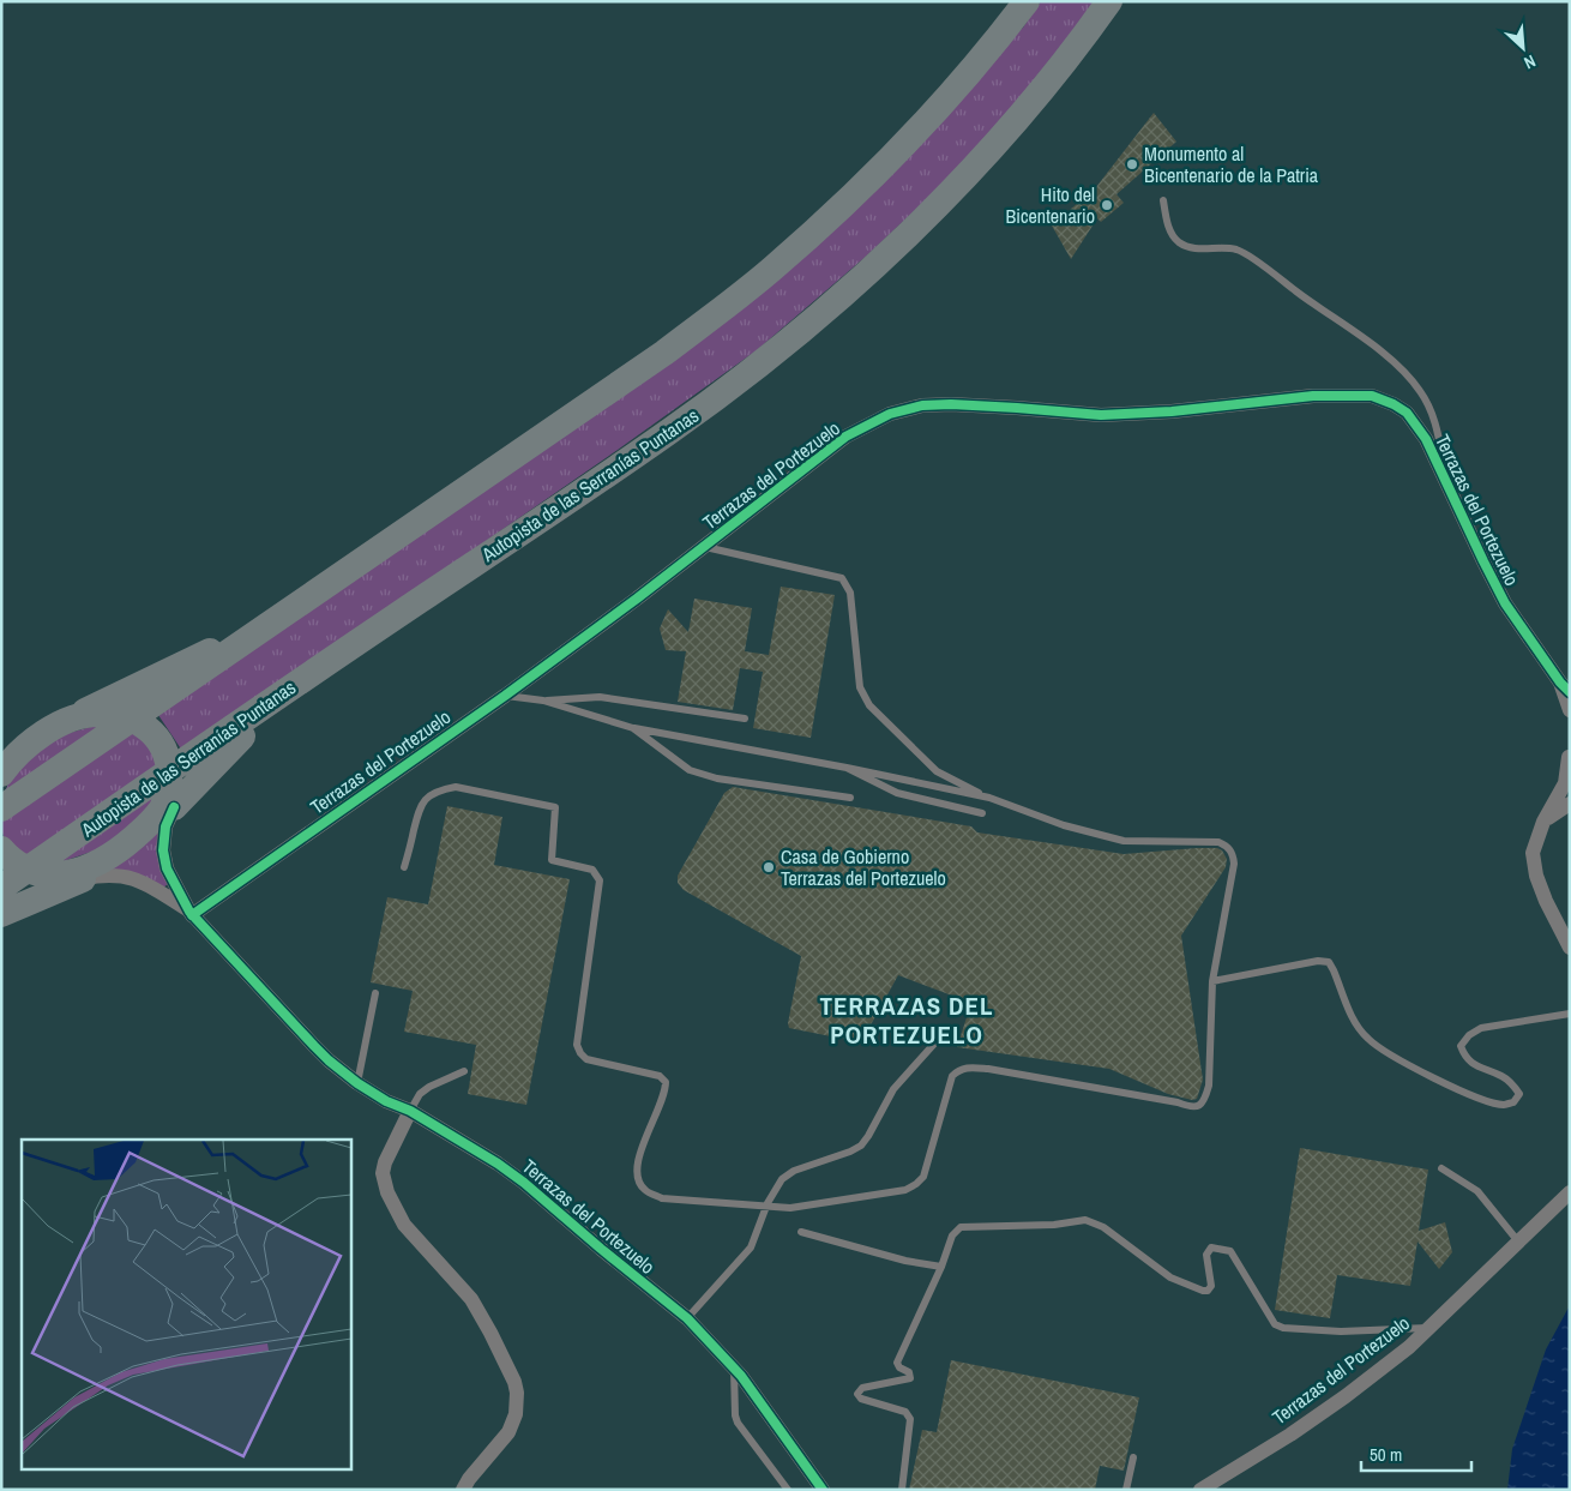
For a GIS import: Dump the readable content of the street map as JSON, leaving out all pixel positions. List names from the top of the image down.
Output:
{
  "streets": {
    "highway": ["Autopista de las Serranías Puntanas"],
    "street": ["Terrazas del Portezuelo"]
  },
  "districts": ["TERRAZAS DEL PORTEZUELO"],
  "places": ["Monumento al Bicentenario de la Patria", "Hito del Bicentenario", "Casa de Gobierno Terrazas del Portezuelo"],
  "scale_bar": "50 m",
  "north": "bottom right"
}
